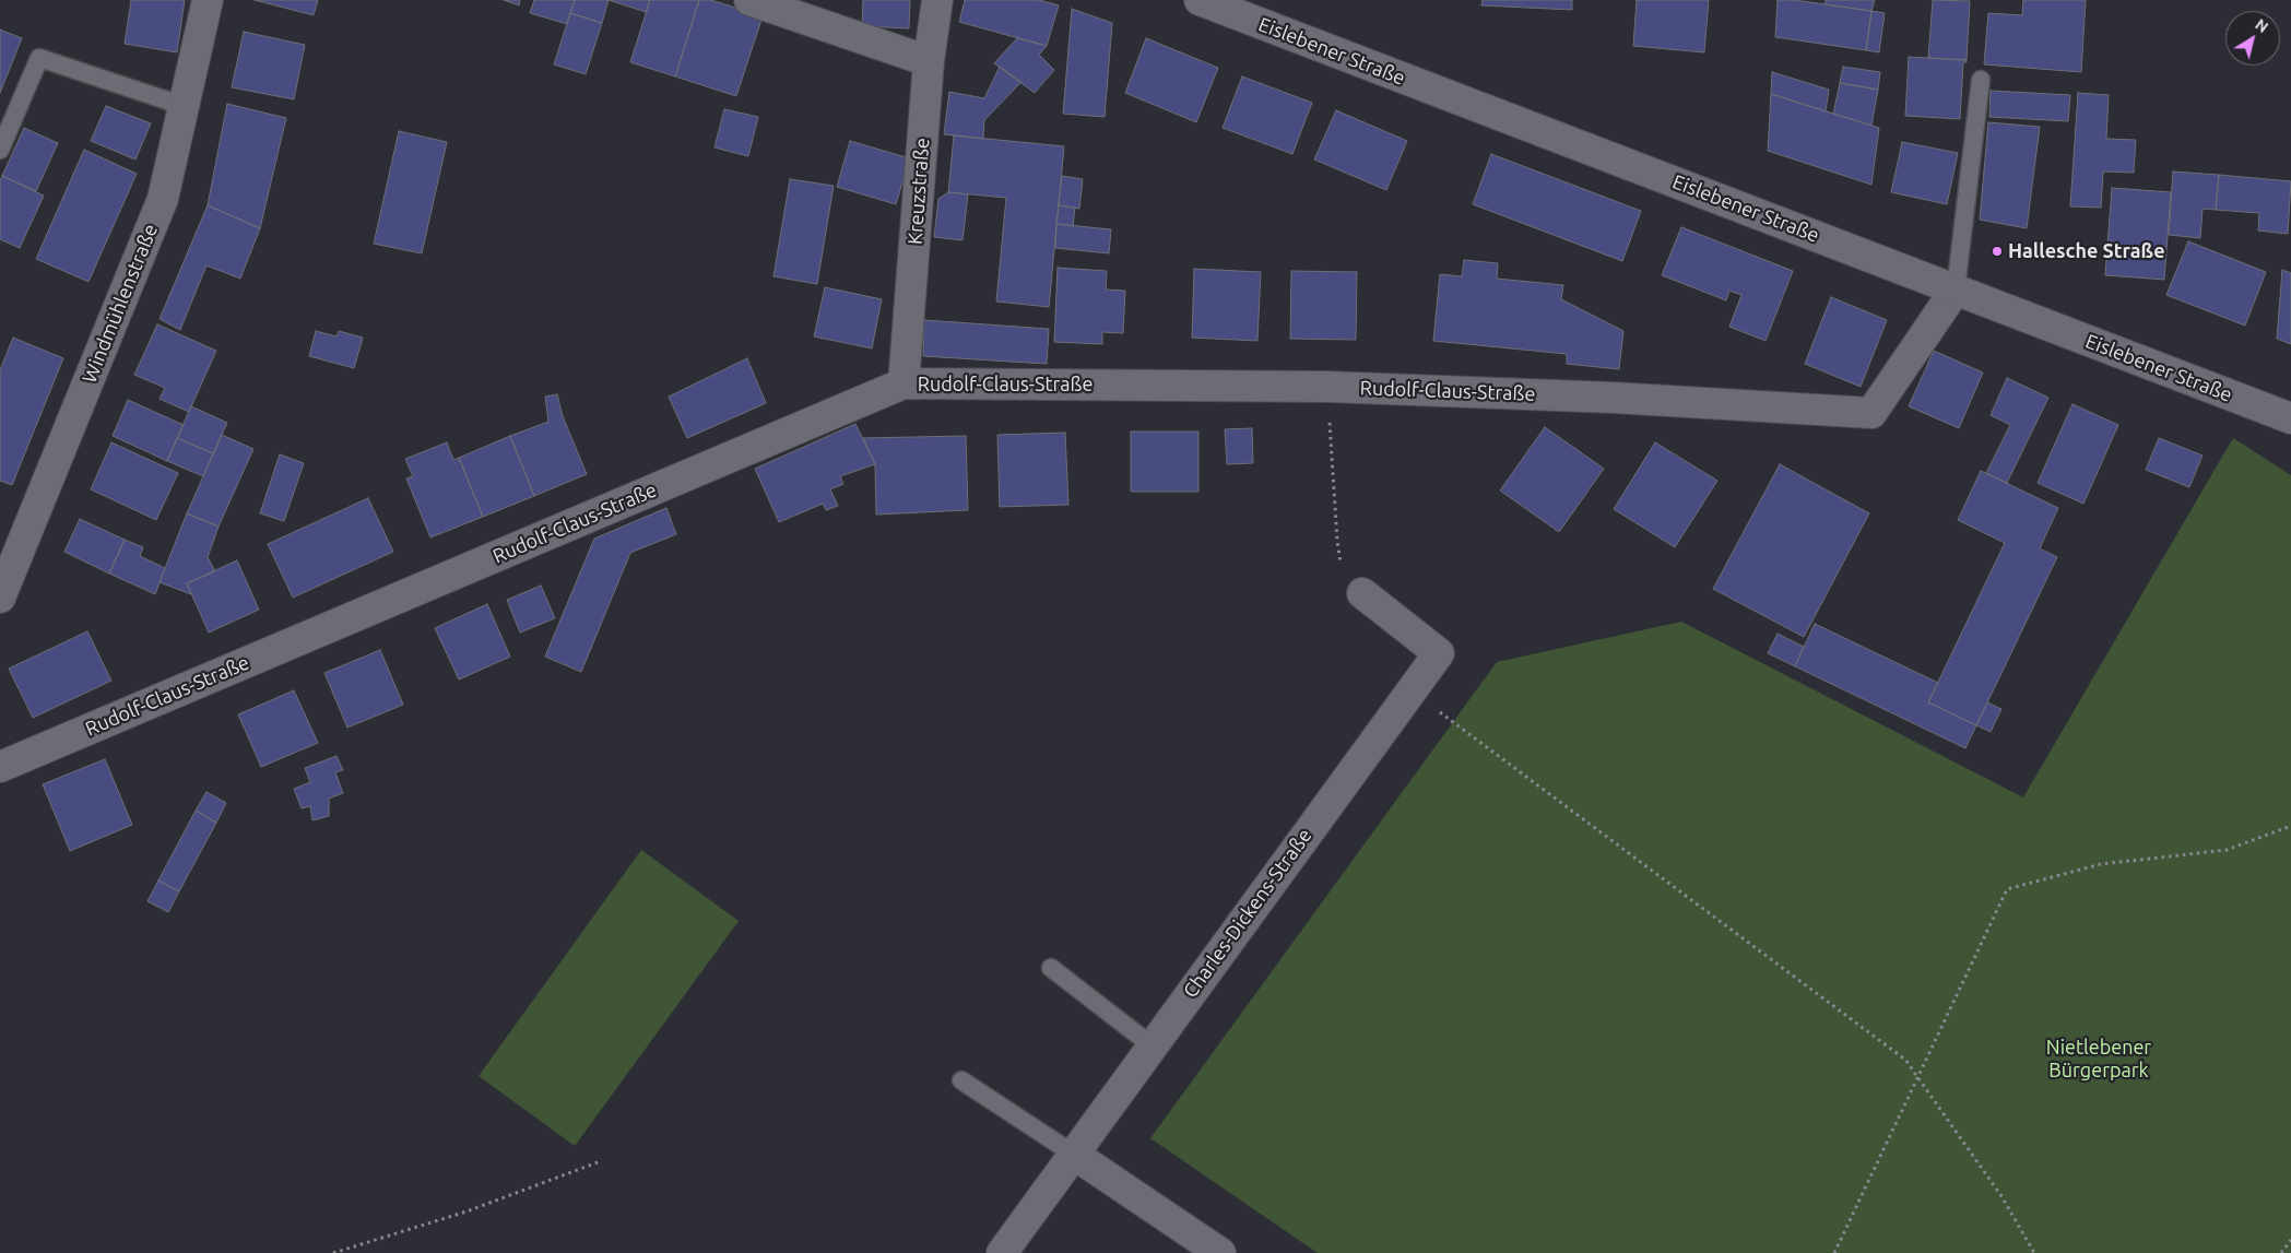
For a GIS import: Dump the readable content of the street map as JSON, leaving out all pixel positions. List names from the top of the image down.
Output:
{
  "streets": {
    "street": [
      "Eislebener Straße",
      "Kreuzstraße",
      "Windmühlenstraße",
      "Rudolf-Claus-Straße",
      "Charles-Dickens-Straße"
    ]
  },
  "crossings": [
    ["Eislebener Straße", "Rudolf-Claus-Straße"],
    ["Kreuzstraße", "Rudolf-Claus-Straße"]
  ],
  "parks": ["Nietlebener Bürgerpark"],
  "places": ["Hallesche Straße"],
  "north": "top right"
}
